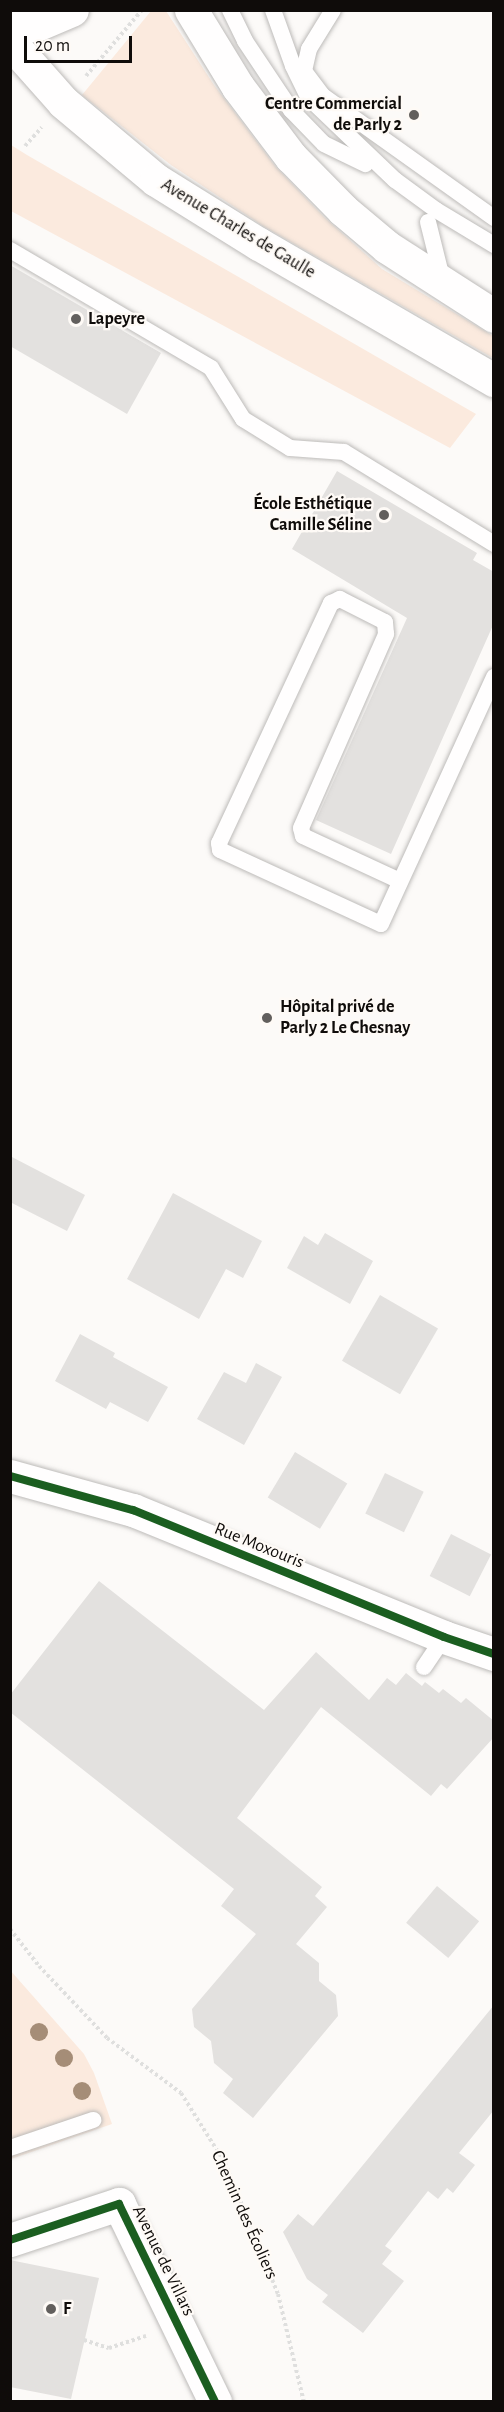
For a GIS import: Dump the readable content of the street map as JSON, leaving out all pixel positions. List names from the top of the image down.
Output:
{
  "streets": {
    "main road": ["Avenue Charles de Gaulle", "Rue Moxouris", "Avenue de Villars"],
    "path": ["Chemin des Écoliers"]
  },
  "places": [
    "Centre Commercial de Parly 2",
    "Lapeyre",
    "École Esthétique Camille Séline",
    "Hôpital privé de Parly 2 Le Chesnay",
    "F"
  ],
  "scale_bar": "20 m"
}
